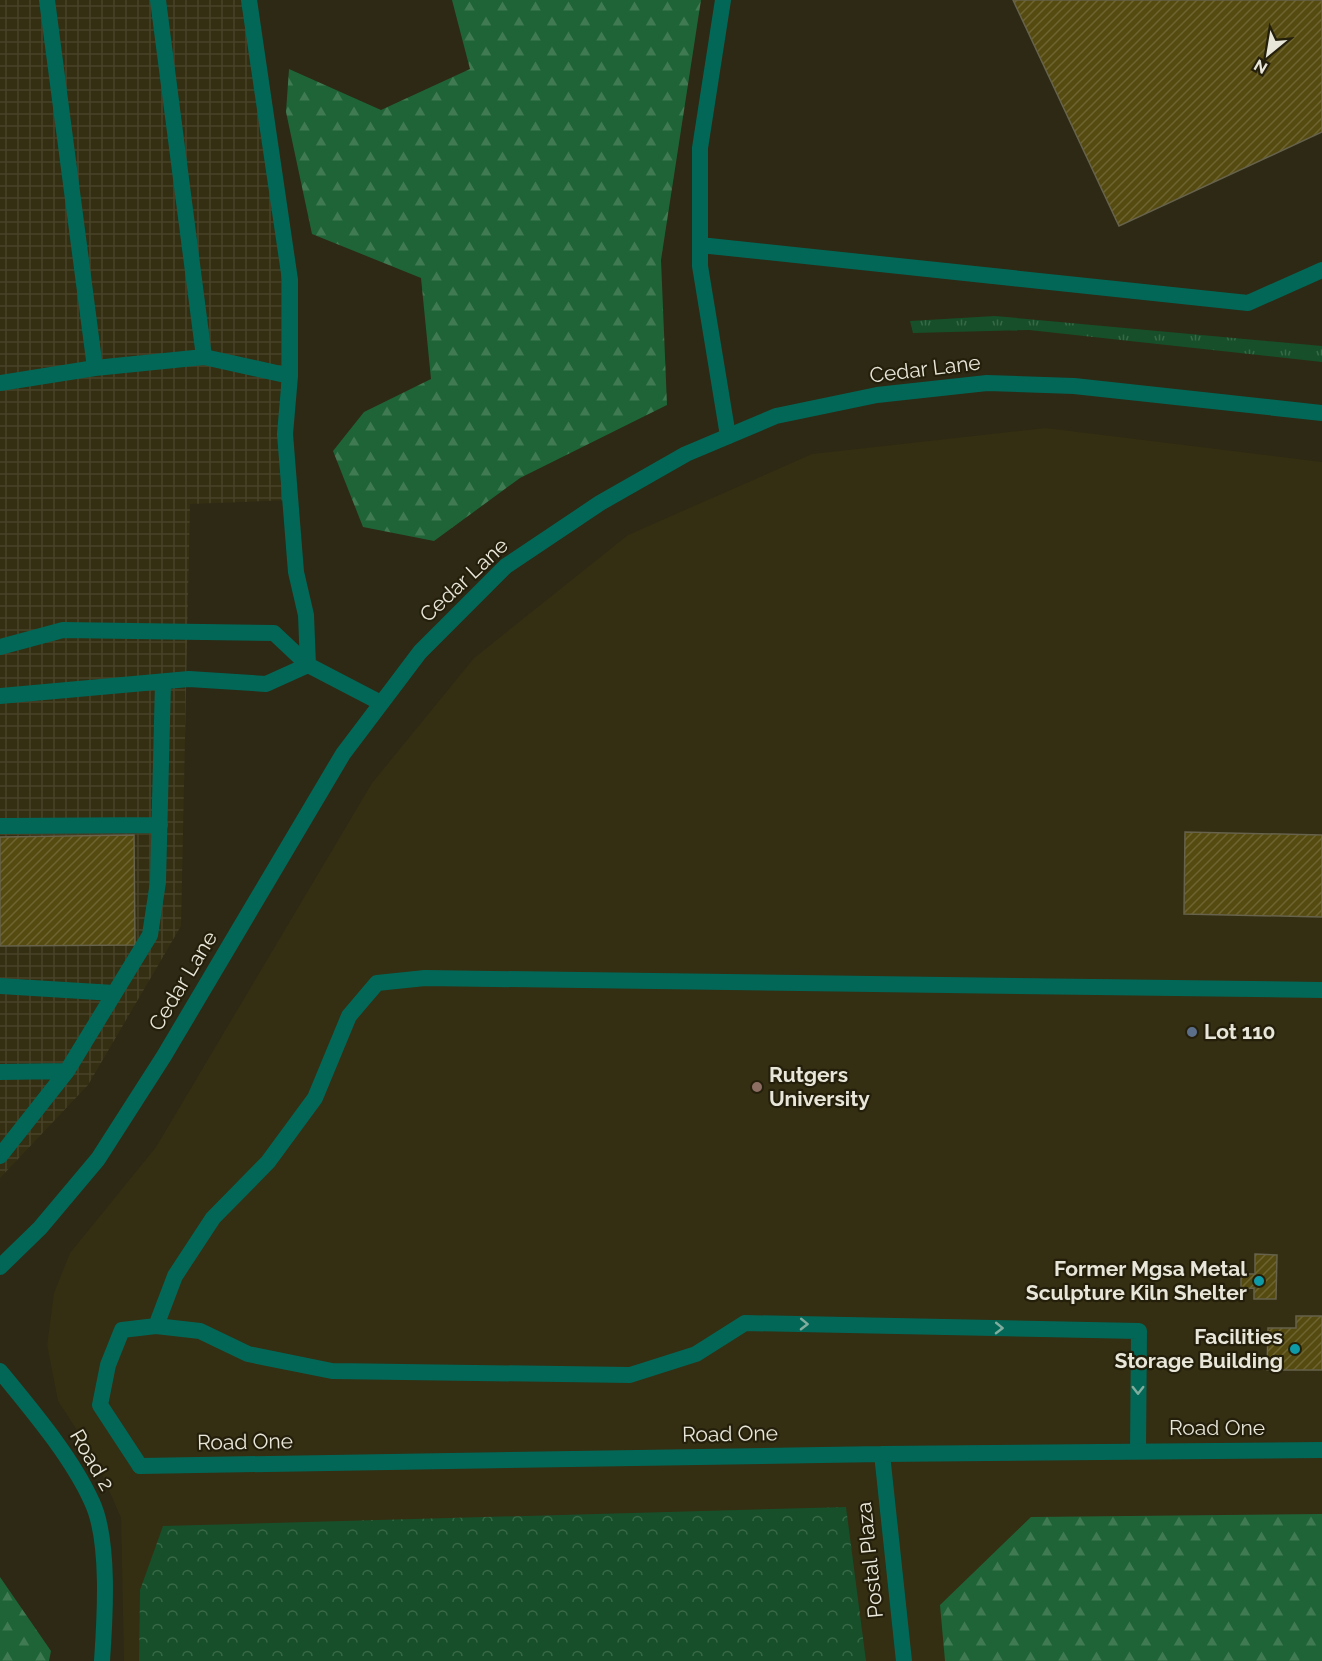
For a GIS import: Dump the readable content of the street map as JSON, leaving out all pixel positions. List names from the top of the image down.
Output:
{
  "streets": {
    "street": [
      "Cedar Lane",
      "Road One",
      "Road 2",
      "Postal Plaza"
    ]
  },
  "crossings": [
    ["Road One", "Postal Plaza"]
  ],
  "places": [
    "Lot 110",
    "Rutgers University",
    "Former Mgsa Metal Sculpture Kiln Shelter",
    "Facilities Storage Building"
  ],
  "north": "bottom left"
}
